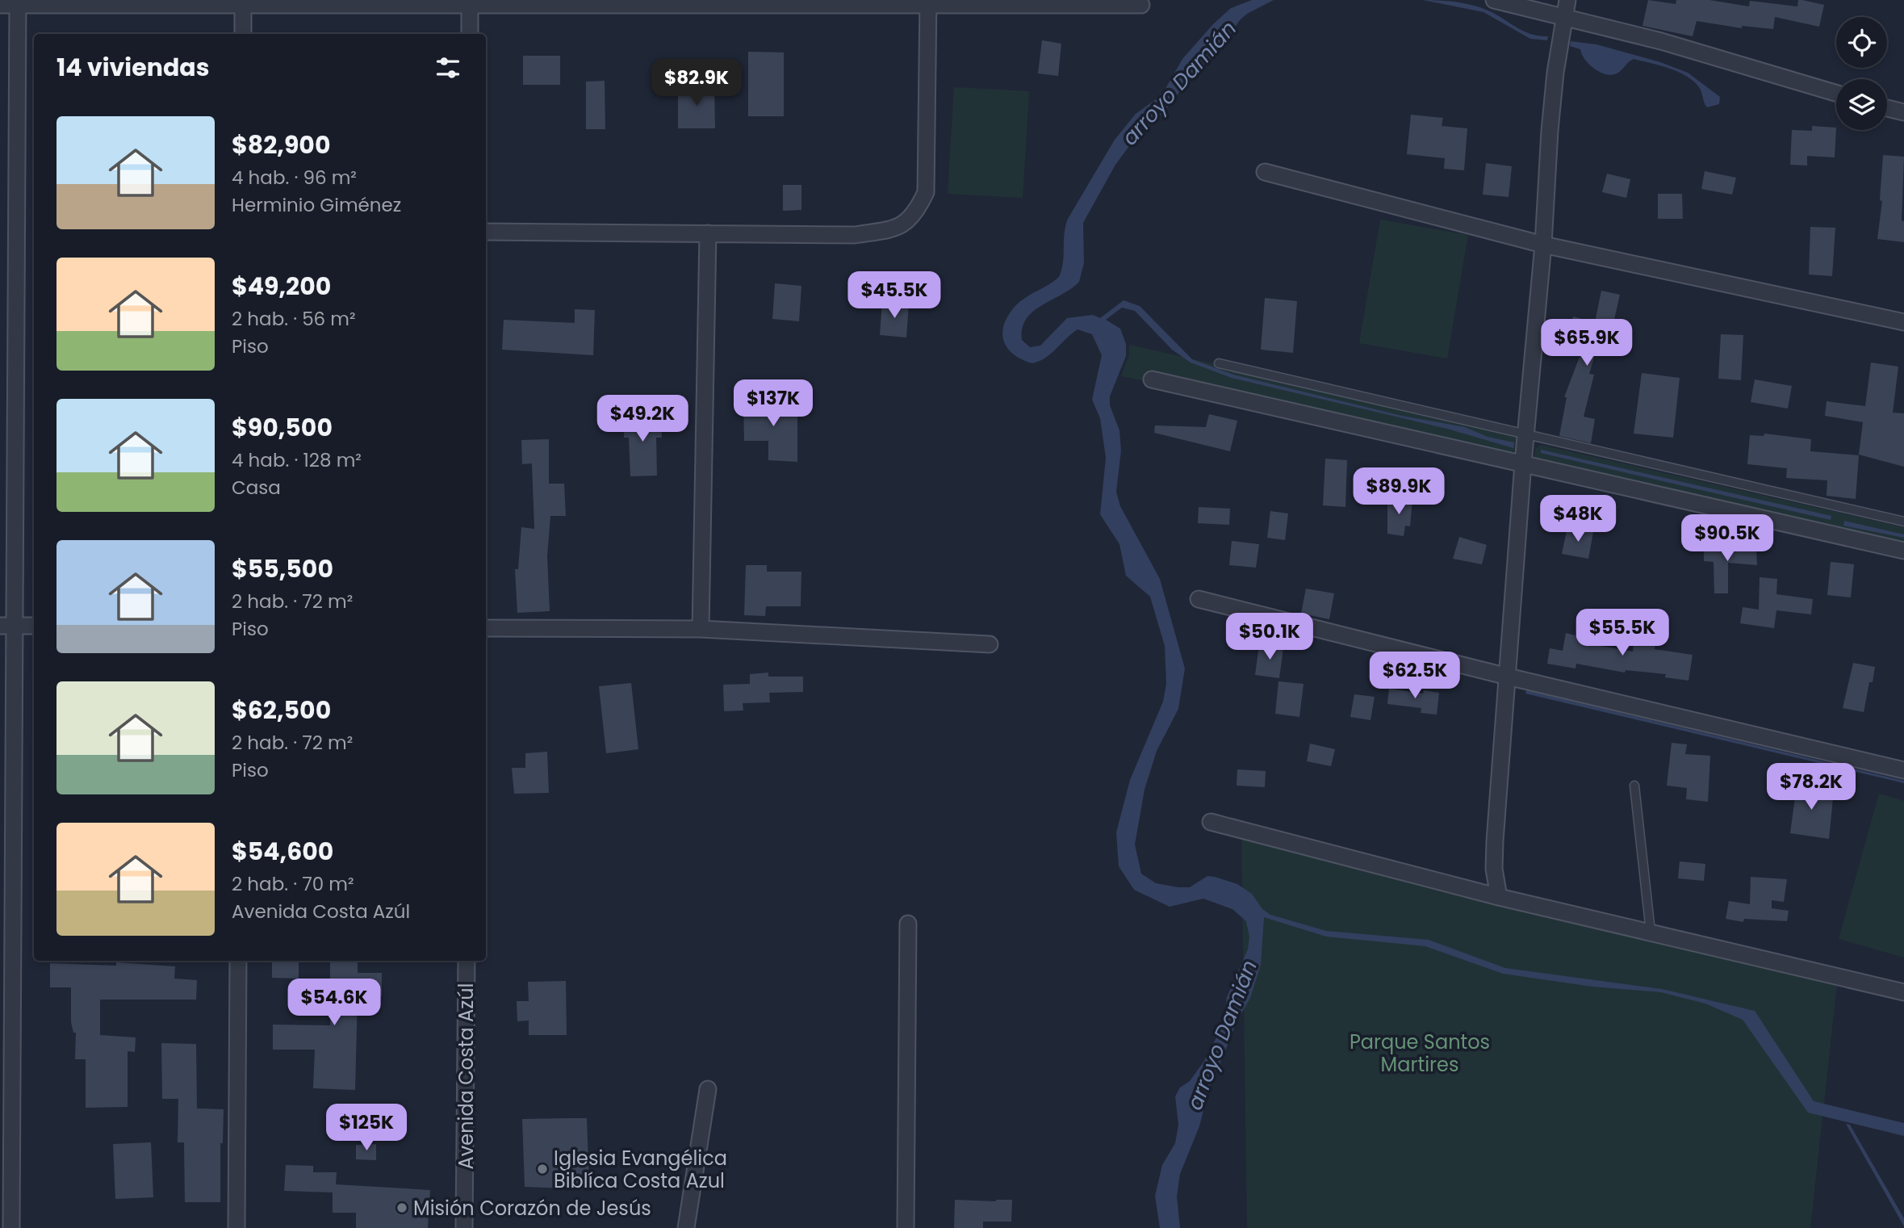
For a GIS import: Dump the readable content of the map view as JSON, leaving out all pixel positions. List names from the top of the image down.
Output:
{
  "streets": {
    "street": ["Avenida Costa Azúl"]
  },
  "water": ["arroyo Damián"],
  "parks": ["Parque Santos Martires"],
  "places": ["Iglesia Evangélica Biblíca Costa Azul", "Misión Corazón de Jesús"],
  "page": {
    "heading": "14 viviendas",
    "price": [
      "$82.9K",
      "$45.5K",
      "$65.9K",
      "$137K",
      "$49.2K",
      "$89.9K",
      "$48K",
      "$90.5K",
      "$55.5K",
      "$50.1K",
      "$62.5K",
      "$78.2K",
      "$54.6K",
      "$125K"
    ],
    "list": [
      {
        "name": "$82,900",
        "note": "4 hab. · 96 m² · Herminio Giménez"
      },
      {
        "name": "$49,200",
        "note": "2 hab. · 56 m² · Piso"
      },
      {
        "name": "$90,500",
        "note": "4 hab. · 128 m² · Casa"
      },
      {
        "name": "$55,500",
        "note": "2 hab. · 72 m² · Piso"
      },
      {
        "name": "$62,500",
        "note": "2 hab. · 72 m² · Piso"
      },
      {
        "name": "$54,600",
        "note": "2 hab. · 70 m² · Avenida Costa Azúl"
      }
    ]
  }
}
